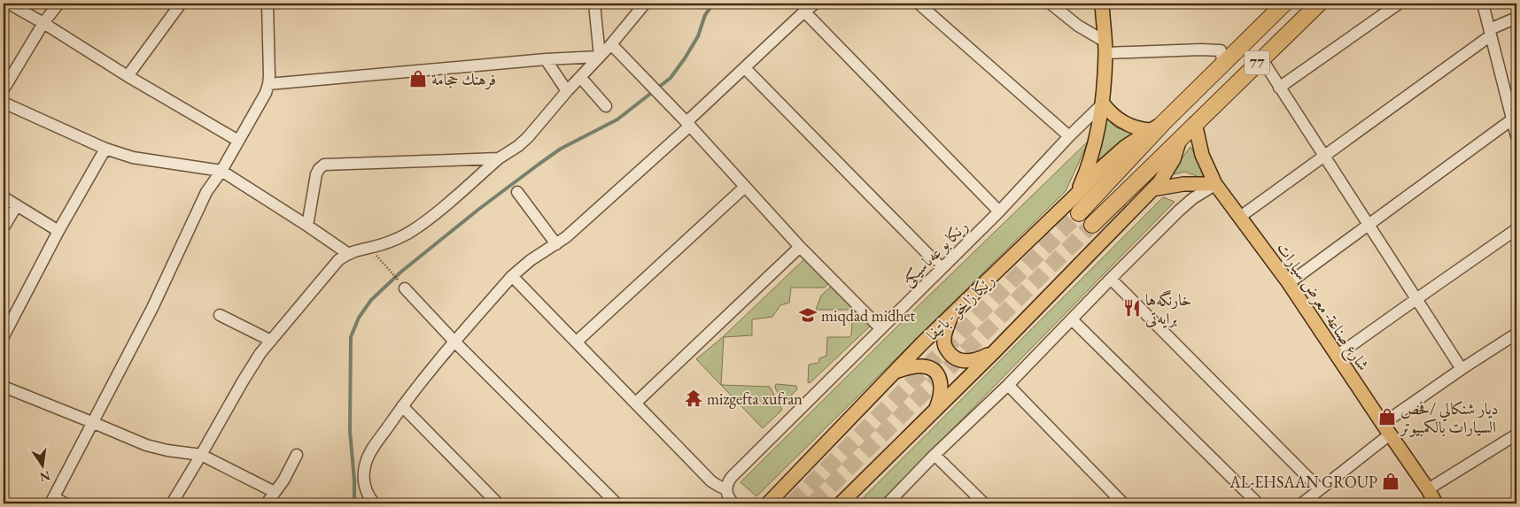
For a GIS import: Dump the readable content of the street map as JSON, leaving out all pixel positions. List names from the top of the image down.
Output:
{
  "streets": {
    "highway": ["77", "رێکا زاخۆ - باتیفا"],
    "main road": ["شارع صناعة- معرض سيارات"],
    "street": ["رێكا بو عه‌باسيكێ"]
  },
  "crossings": [
    ["77", "شارع صناعة- معرض سيارات"]
  ],
  "places": {
    "shop": ["فرهنك حجامة", "ديار شنكالي /فحص السيارات بالكمبيوتر", "AL-EHSAAN GROUP"],
    "restaurant": ["خارنگه‌ها برايه‌تى"],
    "school or university": ["miqdad midhet"],
    "temple": ["mizgefta xufran"]
  },
  "north": "bottom"
}
